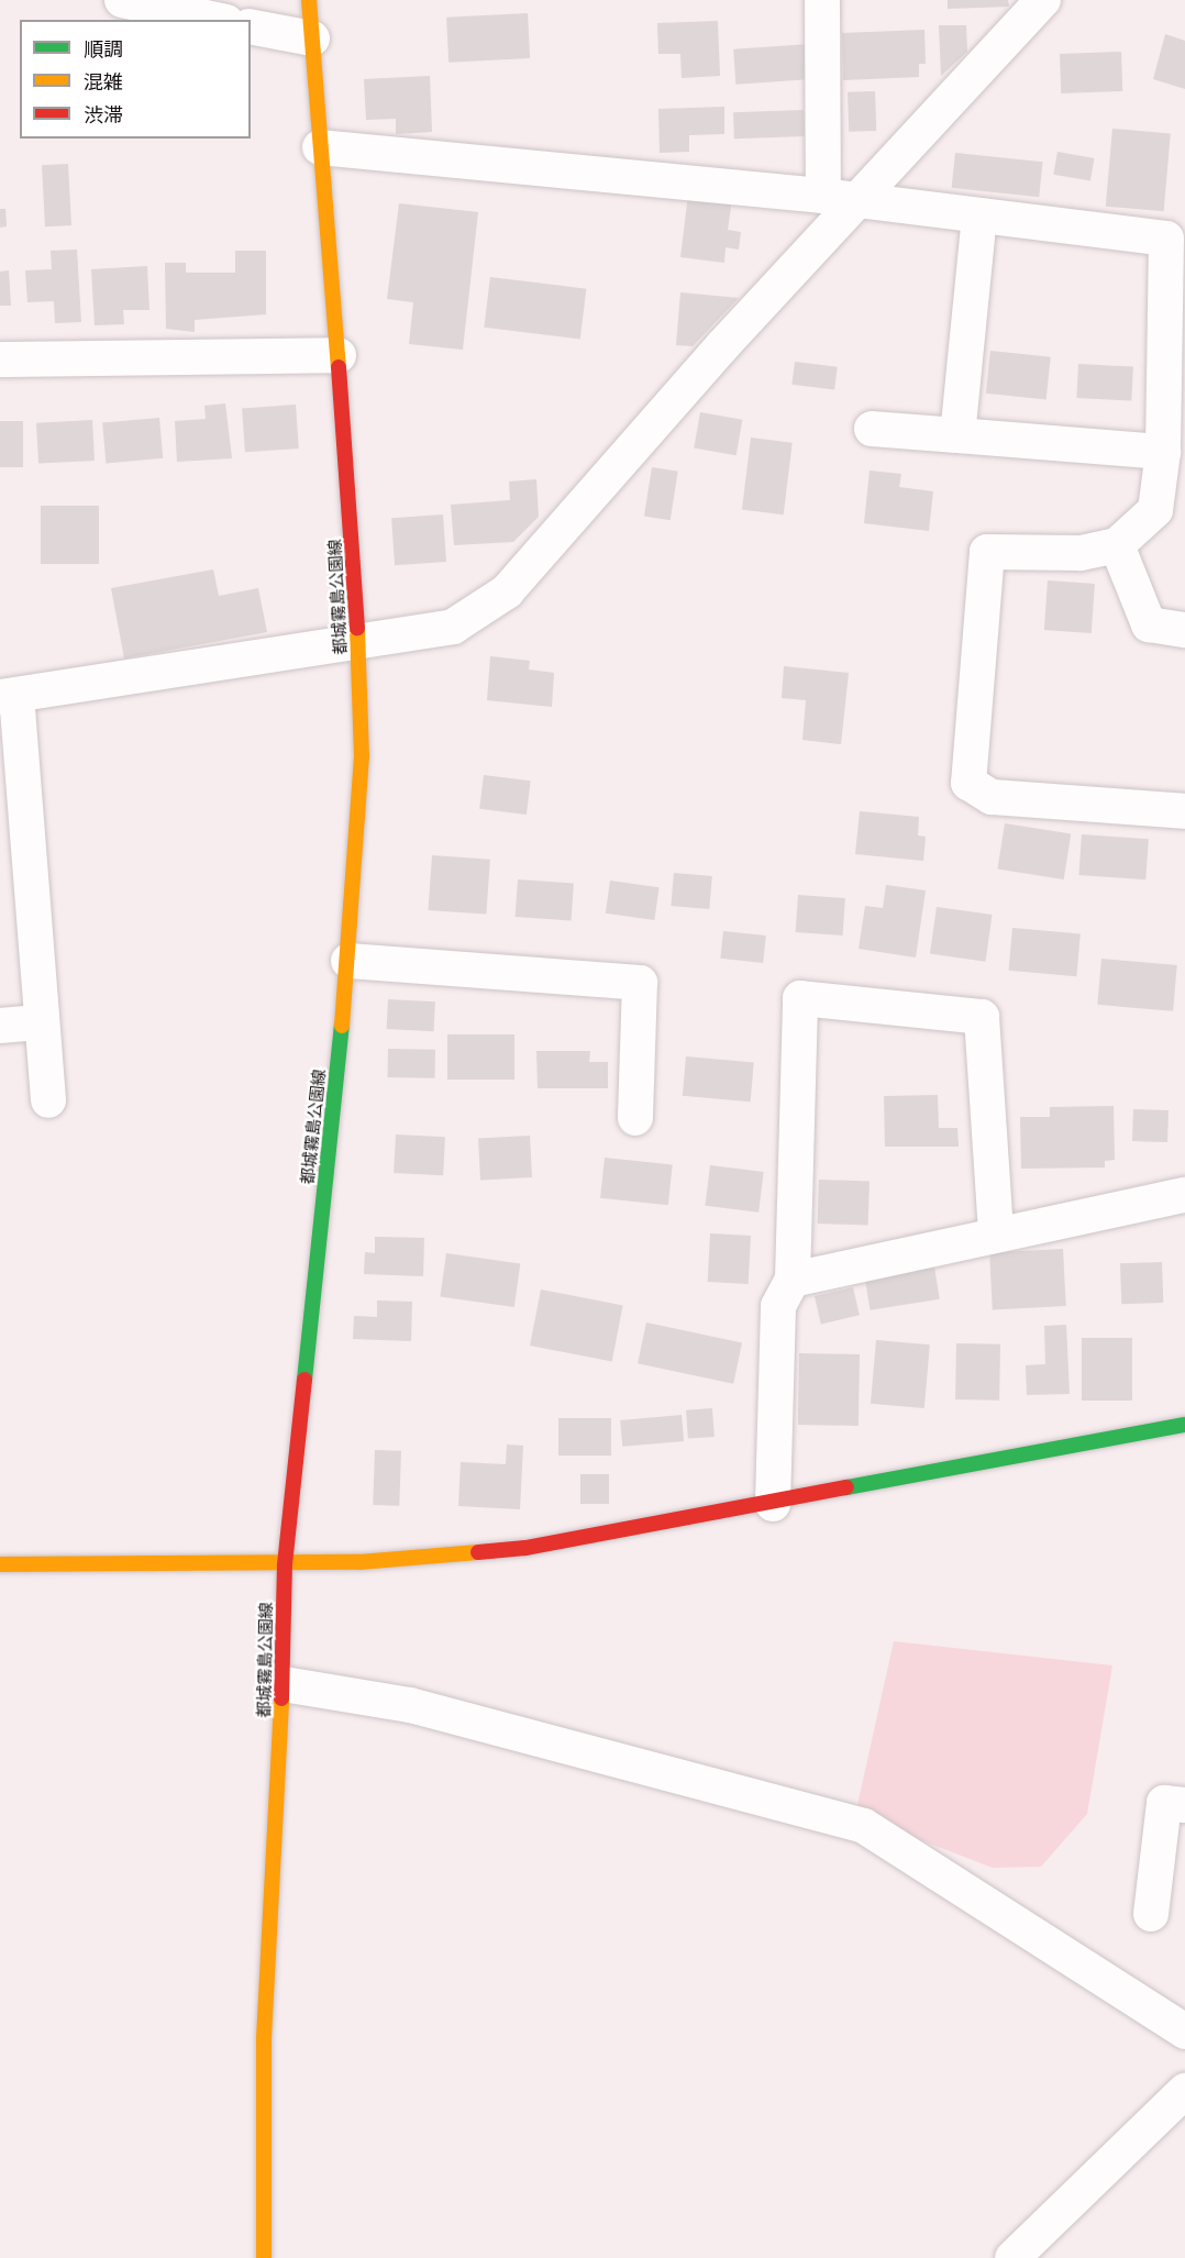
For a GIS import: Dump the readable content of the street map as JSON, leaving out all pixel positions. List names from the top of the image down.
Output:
{
  "streets": {
    "main road": ["都城霧島公園線"]
  },
  "legend": ["順調", "混雑", "渋滞"]
}
